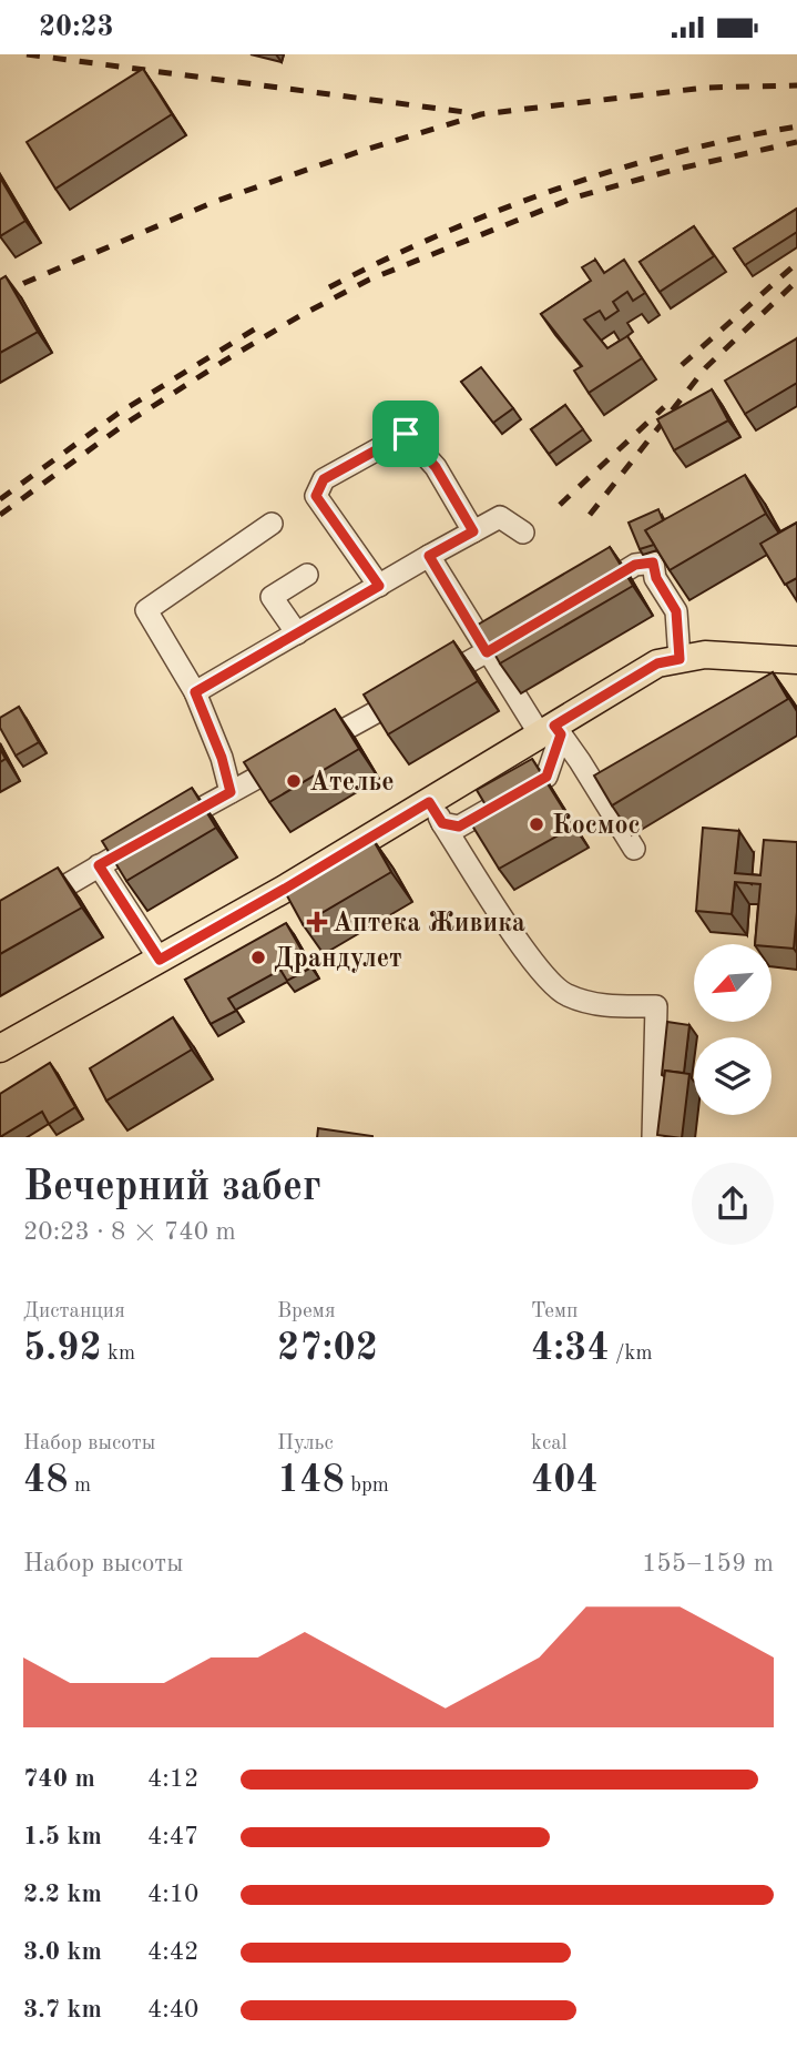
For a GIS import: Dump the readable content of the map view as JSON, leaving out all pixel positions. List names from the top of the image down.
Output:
{
  "places": {
    "other": ["Ателье", "Космос", "Драндулет"],
    "health": ["Аптека Живика"]
  },
  "north": "bottom left",
  "page": {
    "status": "20:23",
    "heading": ["Вечерний забег", "20:23 · 8 × 740 m"],
    "stats": [
      ["Дистанция", "5.92 km"],
      ["Время", "27:02"],
      ["Темп", "4:34 /km"],
      ["Набор высоты", "48 m"],
      ["Пульс", "148 bpm"],
      ["kcal", "404"]
    ],
    "chart": ["Набор высоты", "155–159 m"],
    "list": [
      {
        "name": "740 m",
        "note": "4:12"
      },
      {
        "name": "1.5 km",
        "note": "4:47"
      },
      {
        "name": "2.2 km",
        "note": "4:10"
      },
      {
        "name": "3.0 km",
        "note": "4:42"
      },
      {
        "name": "3.7 km",
        "note": "4:40"
      }
    ]
  }
}
